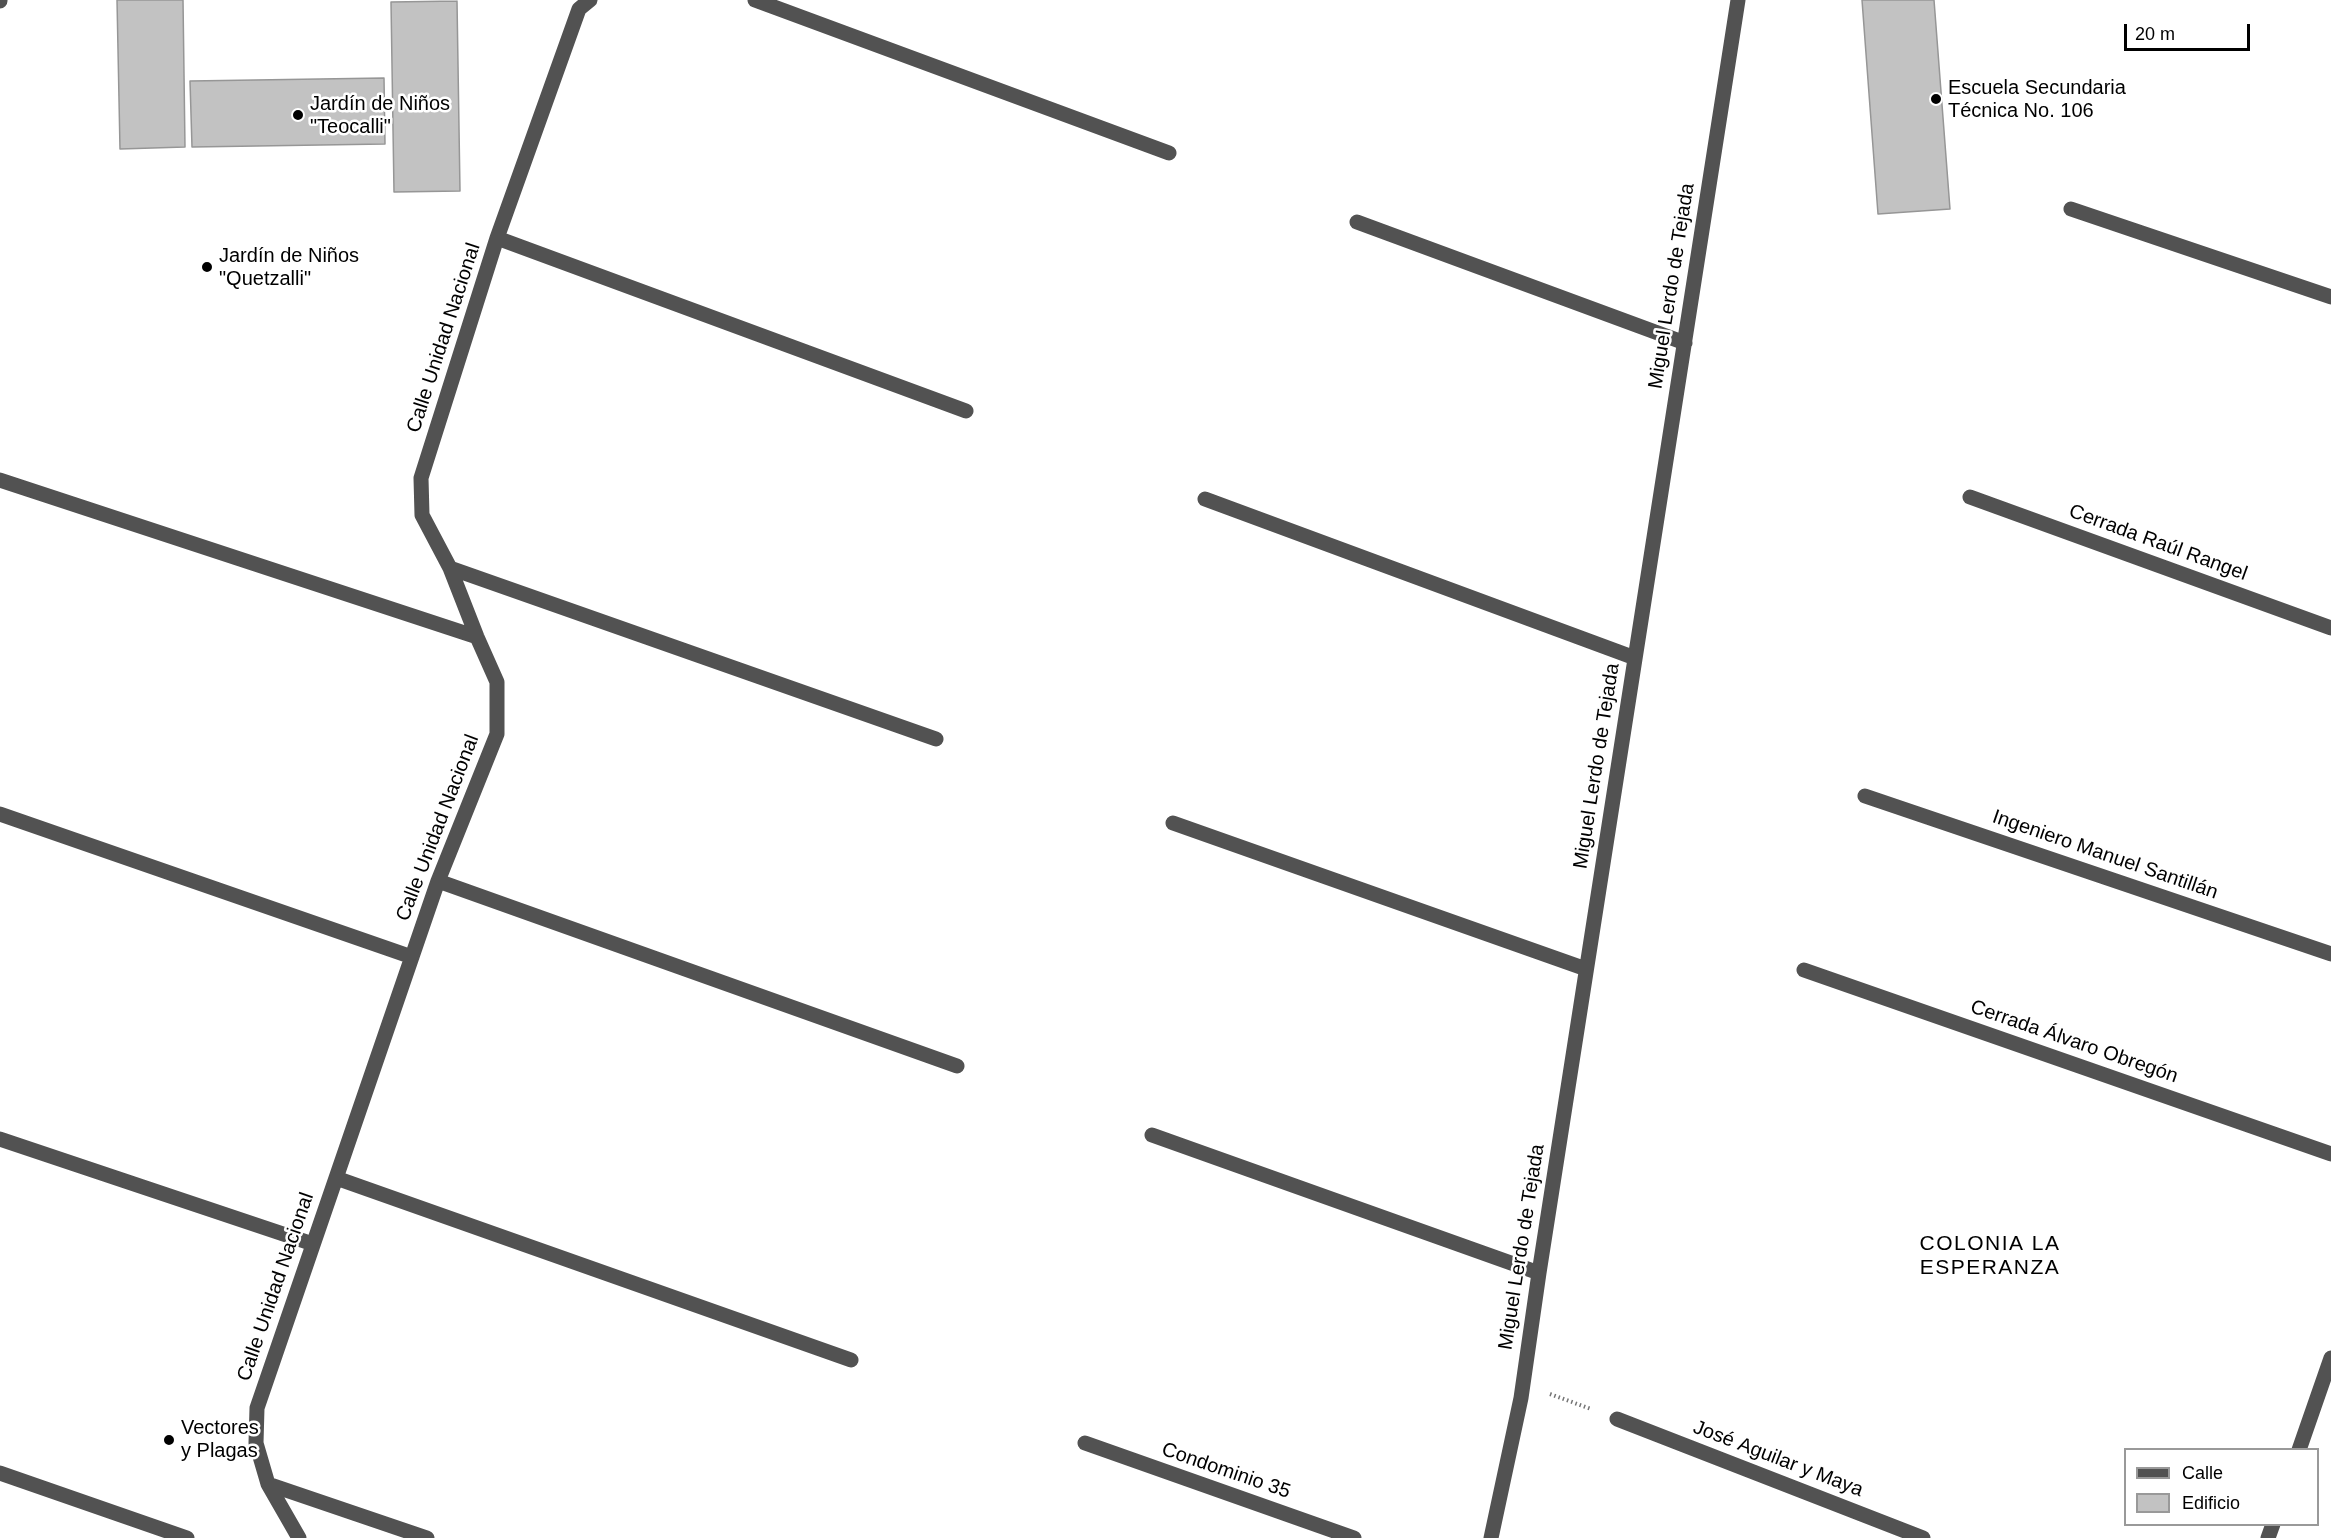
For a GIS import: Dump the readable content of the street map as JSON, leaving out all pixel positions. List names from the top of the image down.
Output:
{
  "streets": {
    "street": [
      "Miguel Lerdo de Tejada",
      "Calle Unidad Nacional",
      "Cerrada Raúl Rangel",
      "Ingeniero Manuel Santillán",
      "Cerrada Álvaro Obregón",
      "José Aguilar y Maya",
      "Condominio 35"
    ]
  },
  "districts": ["COLONIA LA ESPERANZA"],
  "places": [
    "Escuela Secundaria Técnica No. 106",
    "Jardín de Niños \"Teocalli\"",
    "Jardín de Niños \"Quetzalli\"",
    "Vectores y Plagas"
  ],
  "legend": ["Calle", "Edificio"],
  "scale_bar": "20 m"
}
